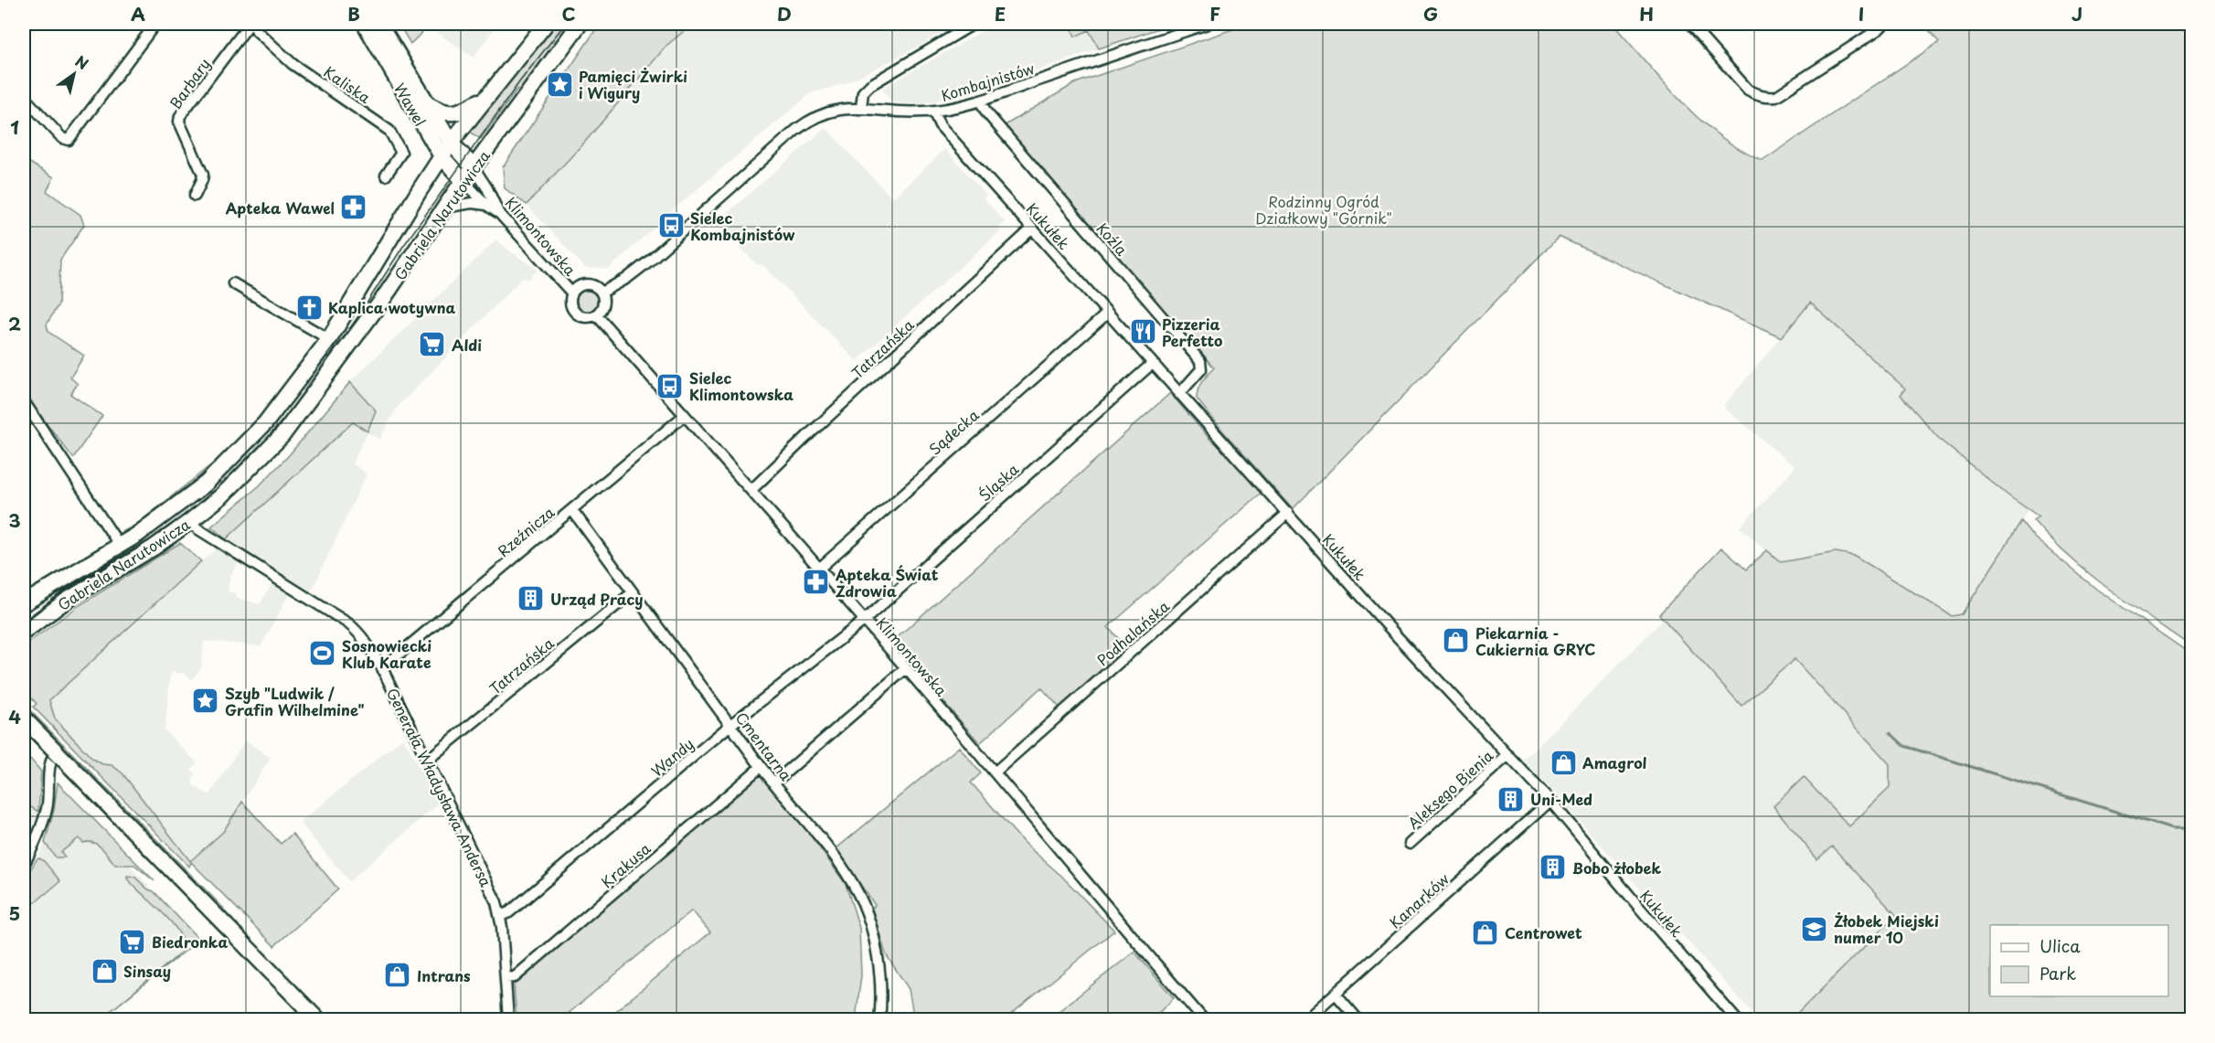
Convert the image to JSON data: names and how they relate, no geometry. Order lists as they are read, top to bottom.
{
  "streets": {
    "street": [
      "Kombajnistów",
      "Barbary",
      "Kaliska",
      "Wawel",
      "Gabriela Narutowicza",
      "Kukułek",
      "Klimontowska",
      "Koźla",
      "Tatrzańska",
      "Sądecka",
      "Śląska",
      "Rzeźnicza",
      "Podhalańska",
      "Cmentarna",
      "Wandy",
      "Generała Władysława Andersa",
      "Aleksego Bienia",
      "Krakusa",
      "Kanarków"
    ]
  },
  "crossings": [
    ["Kombajnistów", "Kukułek"],
    ["Kombajnistów", "Klimontowska"],
    ["Kombajnistów", "Koźla"],
    ["Barbary", "Kaliska"],
    ["Wawel", "Gabriela Narutowicza"],
    ["Wawel", "Klimontowska"],
    ["Gabriela Narutowicza", "Klimontowska"],
    ["Gabriela Narutowicza", "Generała Władysława Andersa"],
    ["Kukułek", "Koźla"],
    ["Kukułek", "Tatrzańska"],
    ["Kukułek", "Sądecka"],
    ["Kukułek", "Śląska"],
    ["Kukułek", "Podhalańska"],
    ["Kukułek", "Aleksego Bienia"],
    ["Kukułek", "Kanarków"],
    ["Klimontowska", "Tatrzańska"],
    ["Klimontowska", "Sądecka"],
    ["Klimontowska", "Śląska"],
    ["Klimontowska", "Rzeźnicza"],
    ["Klimontowska", "Podhalańska"],
    ["Klimontowska", "Wandy"],
    ["Tatrzańska", "Cmentarna"],
    ["Tatrzańska", "Generała Władysława Andersa"],
    ["Śląska", "Wandy"],
    ["Rzeźnicza", "Cmentarna"],
    ["Rzeźnicza", "Generała Władysława Andersa"],
    ["Cmentarna", "Wandy"],
    ["Cmentarna", "Krakusa"],
    ["Wandy", "Generała Władysława Andersa"],
    ["Generała Władysława Andersa", "Krakusa"]
  ],
  "parks": ["Rodzinny Ogród Działkowy \"Górnik\""],
  "places": {
    "place": ["Pamięci Żwirki i Wigury", "Szyb \"Ludwik / Grafin Wilhelmine\""],
    "pharmacy": ["Apteka Wawel", "Apteka Świat Zdrowia"],
    "bus stop": ["Sielec Kombajnistów", "Sielec Klimontowska"],
    "church": ["Kaplica wotywna"],
    "restaurant": ["Pizzeria Perfetto"],
    "supermarket": ["Aldi", "Biedronka"],
    "building": ["Urząd Pracy", "Uni-Med", "Bobo żłobek"],
    "shop": [
      "Piekarnia - Cukiernia GRYC",
      "Amagrol",
      "Centrowet",
      "Sinsay",
      "Intrans"
    ],
    "sports": ["Sosnowiecki Klub Karate"],
    "school or university": ["Żłobek Miejski numer 10"]
  },
  "legend": ["Ulica", "Park"],
  "north": "top right",
  "grid": {
    "columns": [
      "A",
      "B",
      "C",
      "D",
      "E",
      "F",
      "G",
      "H",
      "I",
      "J"
    ],
    "rows": [
      "1",
      "2",
      "3",
      "4",
      "5"
    ]
  }
}
